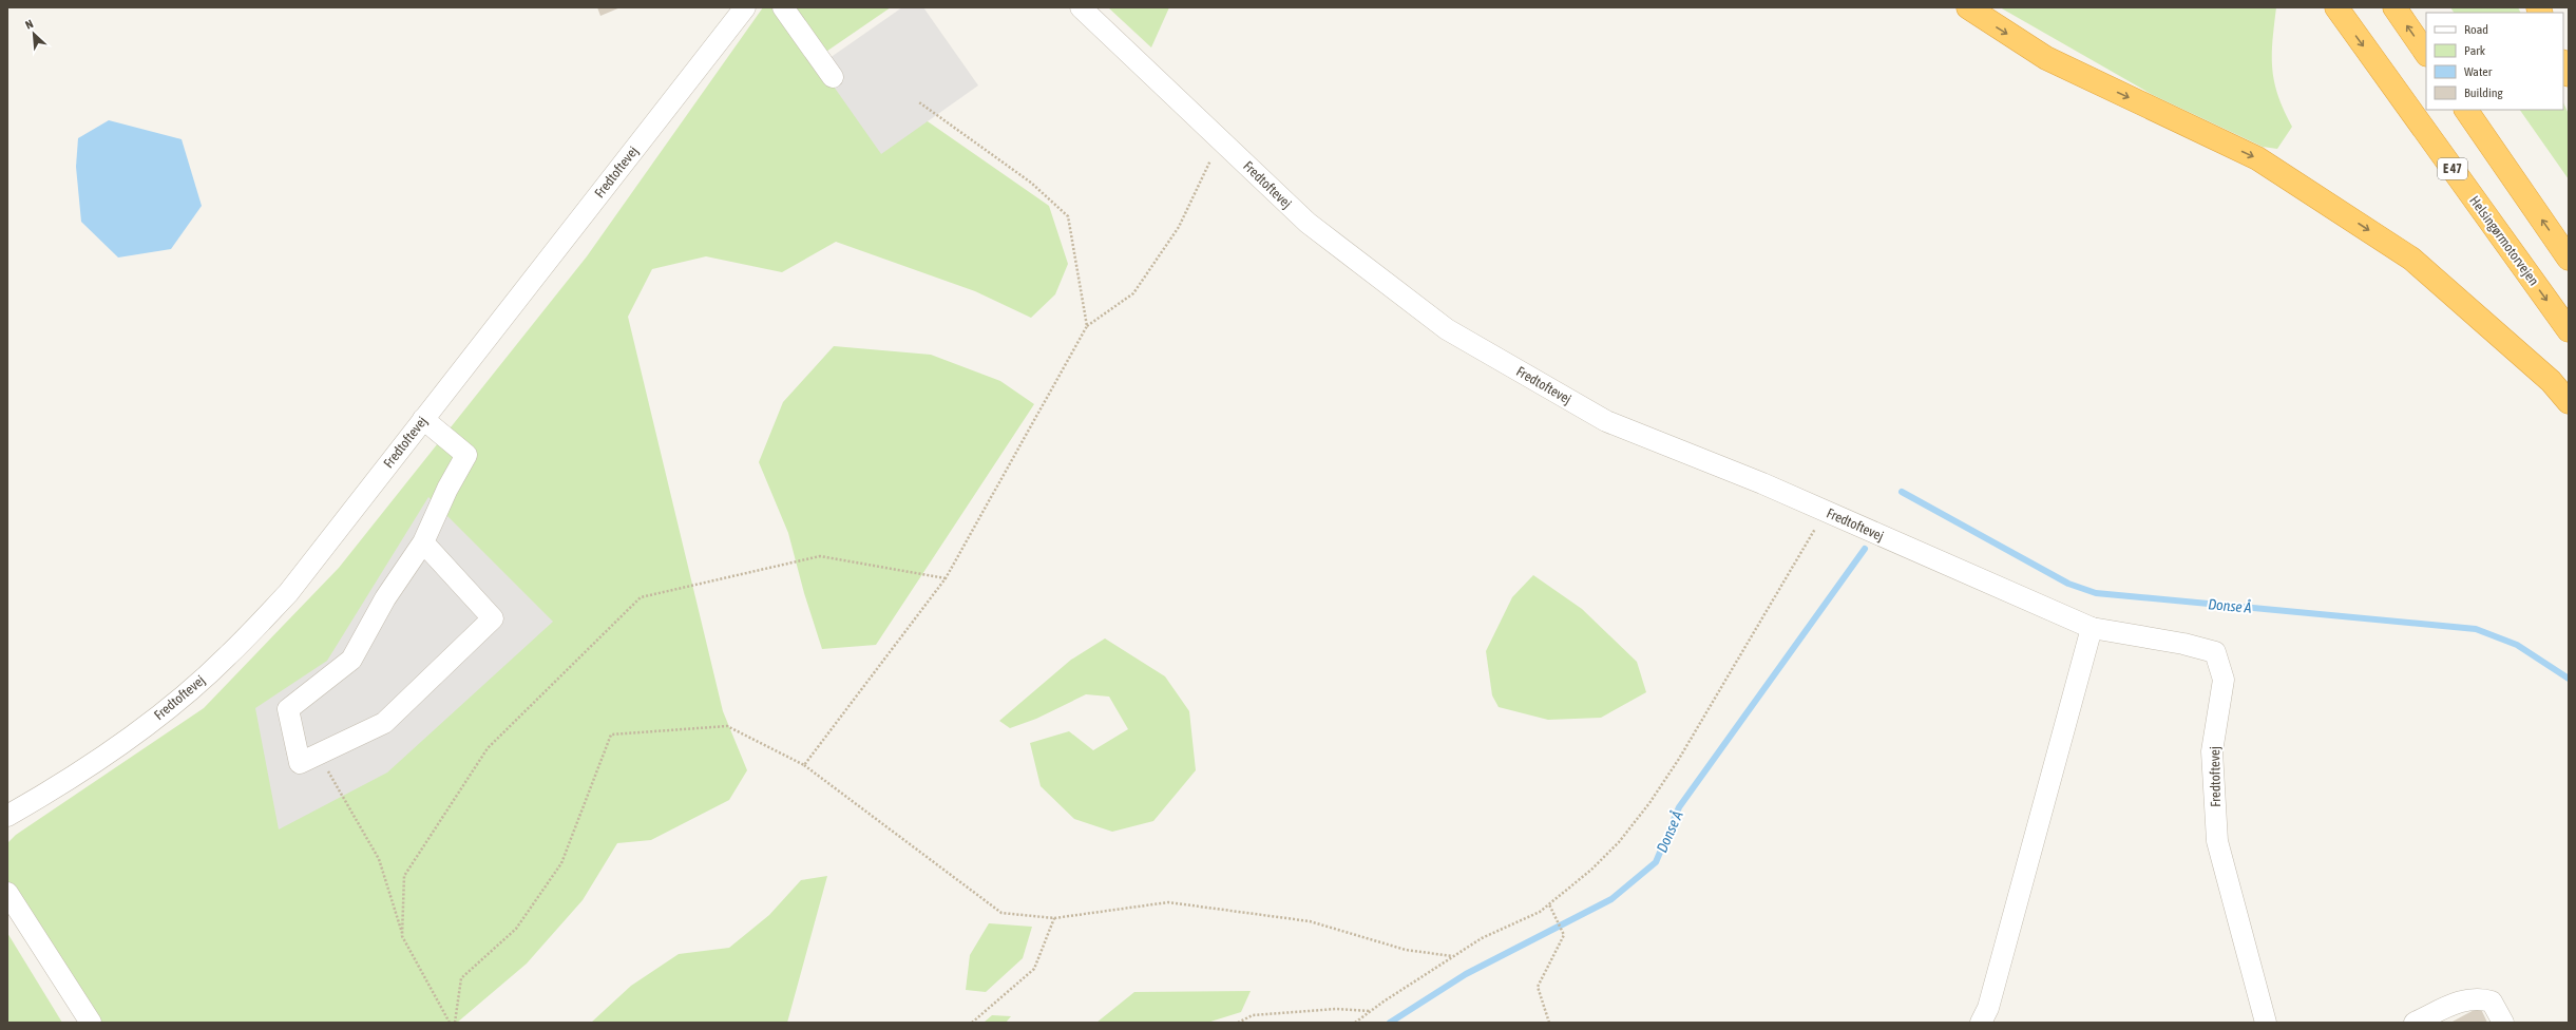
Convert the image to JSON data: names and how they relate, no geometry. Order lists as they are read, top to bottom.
{
  "streets": {
    "highway": ["E 47", "Helsingørmotorvejen"],
    "street": ["Fredtoftevej"]
  },
  "water": ["Donse Å"],
  "legend": [
    "Road",
    "Park",
    "Water",
    "Building"
  ],
  "north": "top left"
}
